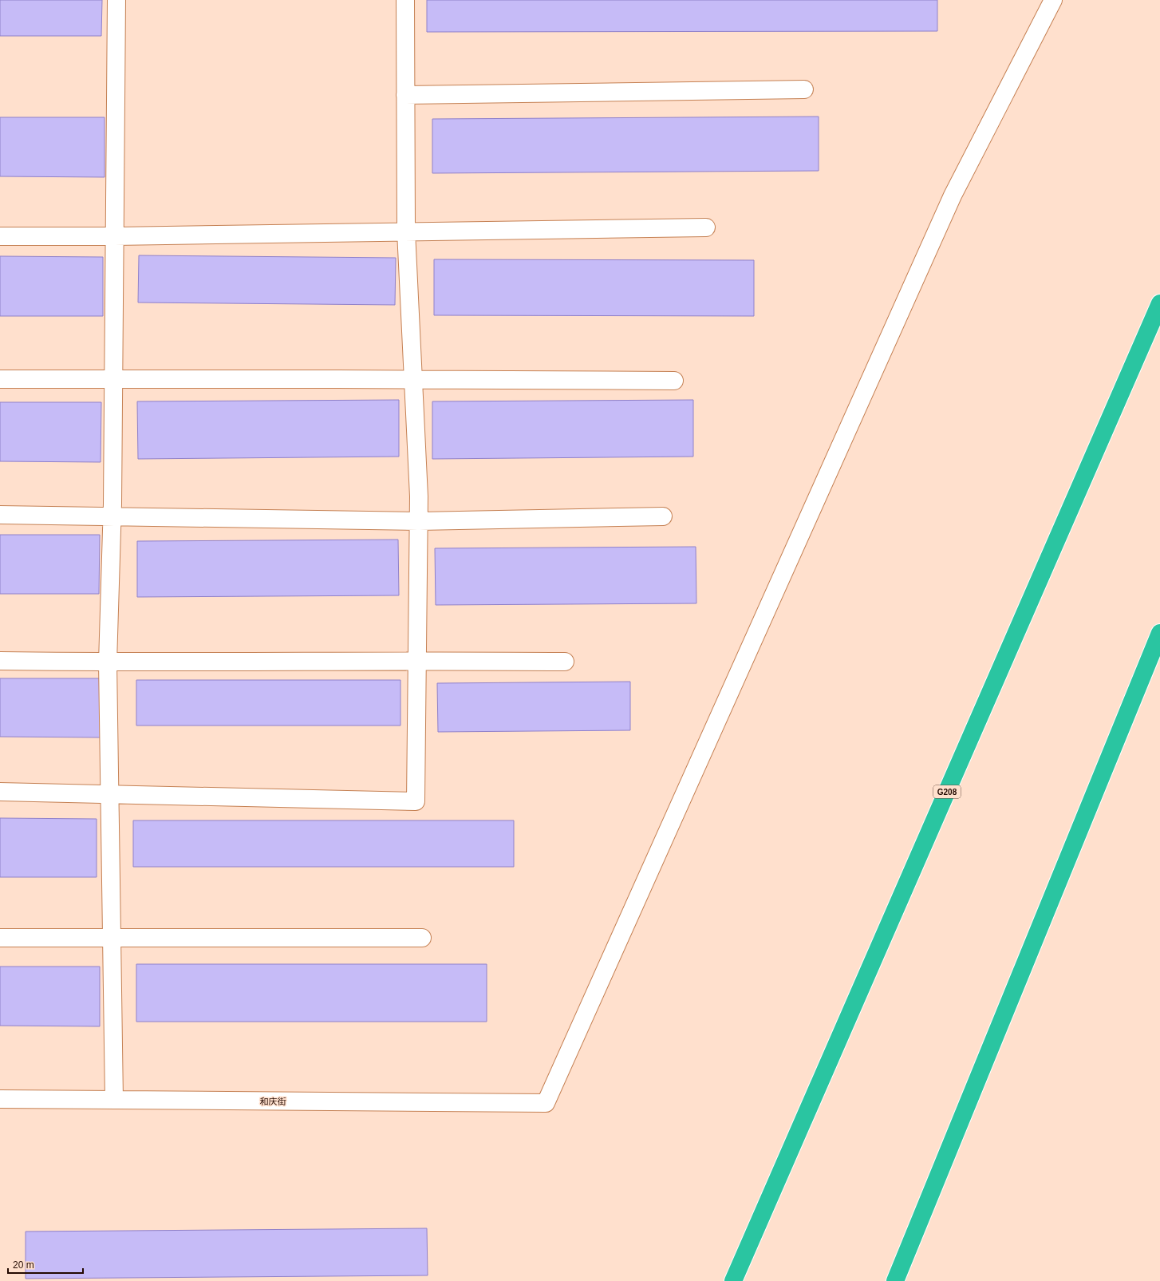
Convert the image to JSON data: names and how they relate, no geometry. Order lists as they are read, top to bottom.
{
  "streets": {
    "highway": ["G208"],
    "street": ["和庆街"]
  },
  "scale_bar": "20 m"
}
